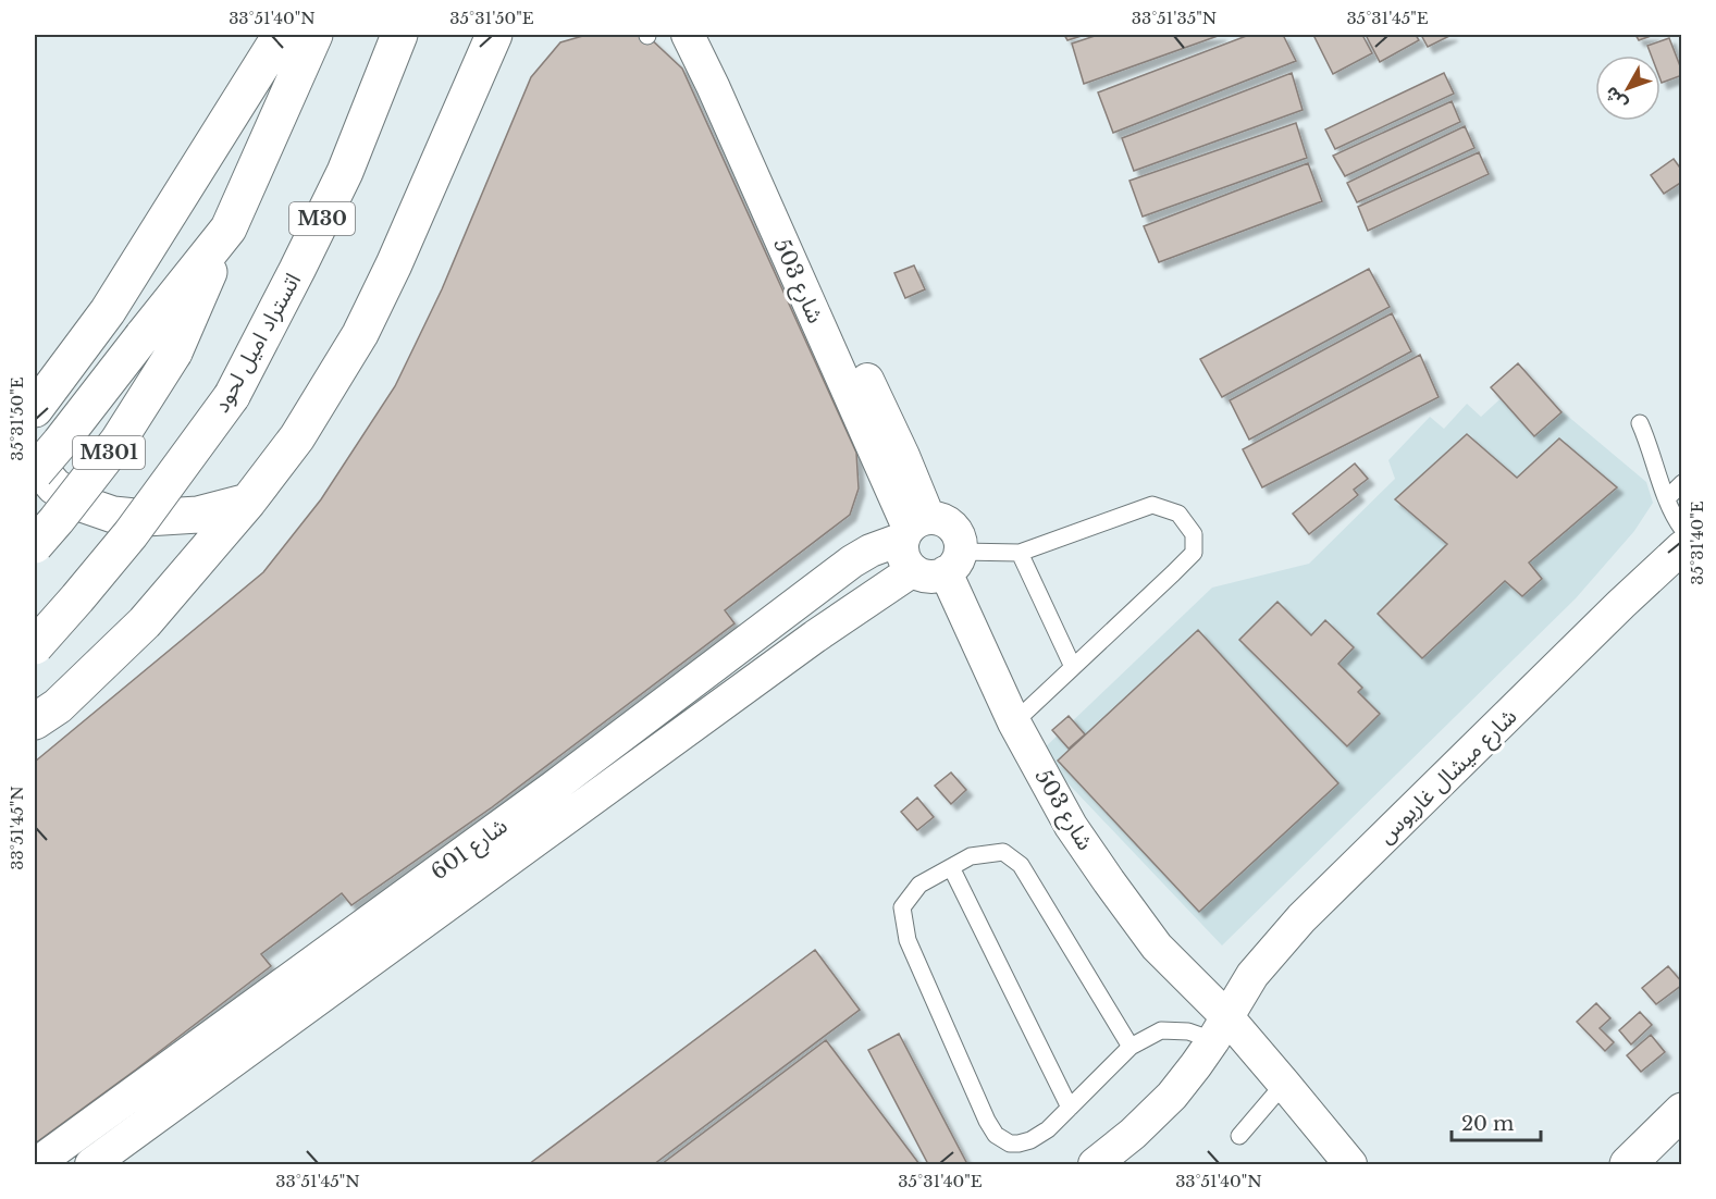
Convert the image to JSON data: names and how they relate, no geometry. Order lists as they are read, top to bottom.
{
  "streets": {
    "highway": ["M30", "اتستراد اميل لحود", "M301"],
    "street": ["شارع 503", "شارع ميشال غاريوس", "شارع 601"]
  },
  "crossings": [
    ["شارع 503", "شارع ميشال غاريوس"],
    ["شارع 503", "شارع 601"]
  ],
  "scale_bar": "20 m",
  "north": "bottom left",
  "coordinates": [
    "33°51'40\"N",
    "35°31'50\"E",
    "33°51'35\"N",
    "35°31'45\"E",
    "35°31'40\"E",
    "33°51'45\"N"
  ]
}
